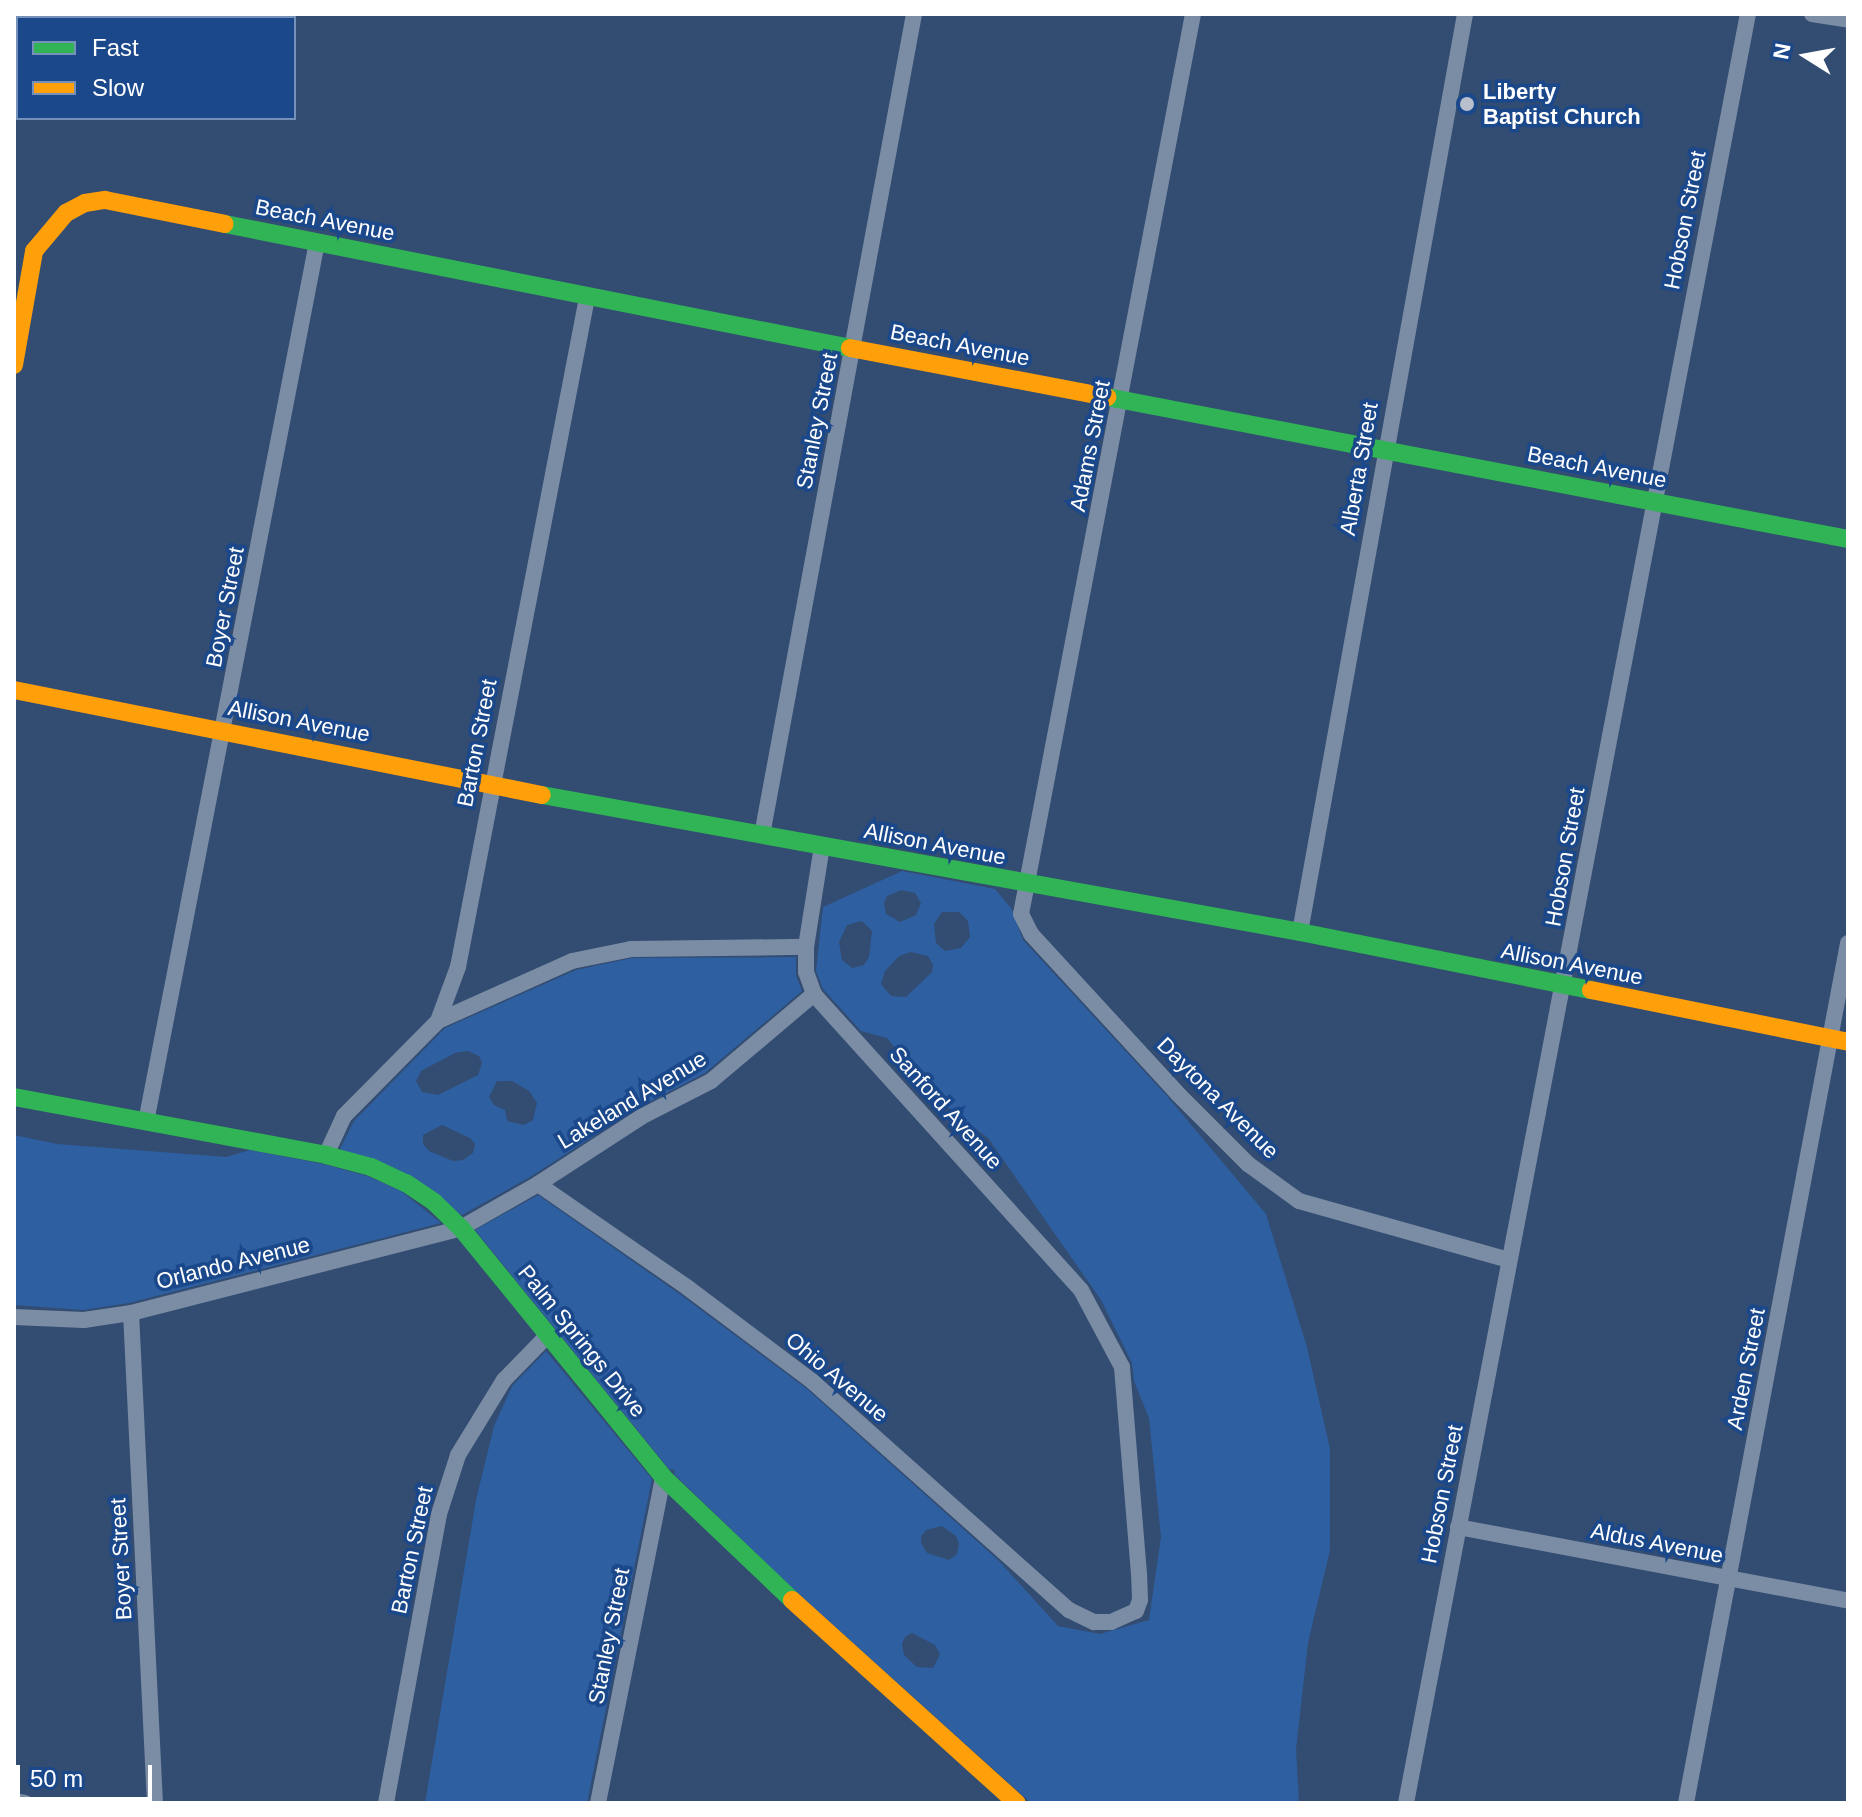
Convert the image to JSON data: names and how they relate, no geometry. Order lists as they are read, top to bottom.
{
  "streets": {
    "street": [
      "Beach Avenue",
      "Hobson Street",
      "Stanley Street",
      "Adams Street",
      "Alberta Street",
      "Boyer Street",
      "Allison Avenue",
      "Barton Street",
      "Daytona Avenue",
      "Lakeland Avenue",
      "Sanford Avenue",
      "Orlando Avenue",
      "Palm Springs Drive",
      "Arden Street",
      "Ohio Avenue",
      "Aldus Avenue"
    ]
  },
  "crossings": [
    ["Beach Avenue", "Hobson Street"],
    ["Beach Avenue", "Stanley Street"],
    ["Beach Avenue", "Adams Street"],
    ["Beach Avenue", "Alberta Street"],
    ["Beach Avenue", "Boyer Street"],
    ["Beach Avenue", "Barton Street"],
    ["Hobson Street", "Allison Avenue"],
    ["Hobson Street", "Daytona Avenue"],
    ["Hobson Street", "Aldus Avenue"],
    ["Stanley Street", "Allison Avenue"],
    ["Stanley Street", "Palm Springs Drive"],
    ["Adams Street", "Allison Avenue"],
    ["Adams Street", "Daytona Avenue"],
    ["Alberta Street", "Allison Avenue"],
    ["Boyer Street", "Allison Avenue"],
    ["Boyer Street", "Orlando Avenue"],
    ["Boyer Street", "Palm Springs Drive"],
    ["Allison Avenue", "Barton Street"],
    ["Allison Avenue", "Daytona Avenue"],
    ["Allison Avenue", "Arden Street"],
    ["Barton Street", "Palm Springs Drive"],
    ["Lakeland Avenue", "Sanford Avenue"],
    ["Lakeland Avenue", "Orlando Avenue"],
    ["Lakeland Avenue", "Palm Springs Drive"],
    ["Lakeland Avenue", "Ohio Avenue"],
    ["Sanford Avenue", "Ohio Avenue"],
    ["Orlando Avenue", "Palm Springs Drive"],
    ["Arden Street", "Aldus Avenue"]
  ],
  "places": ["Liberty Baptist Church"],
  "legend": ["Fast", "Slow"],
  "scale_bar": "50 m",
  "north": "left"
}
